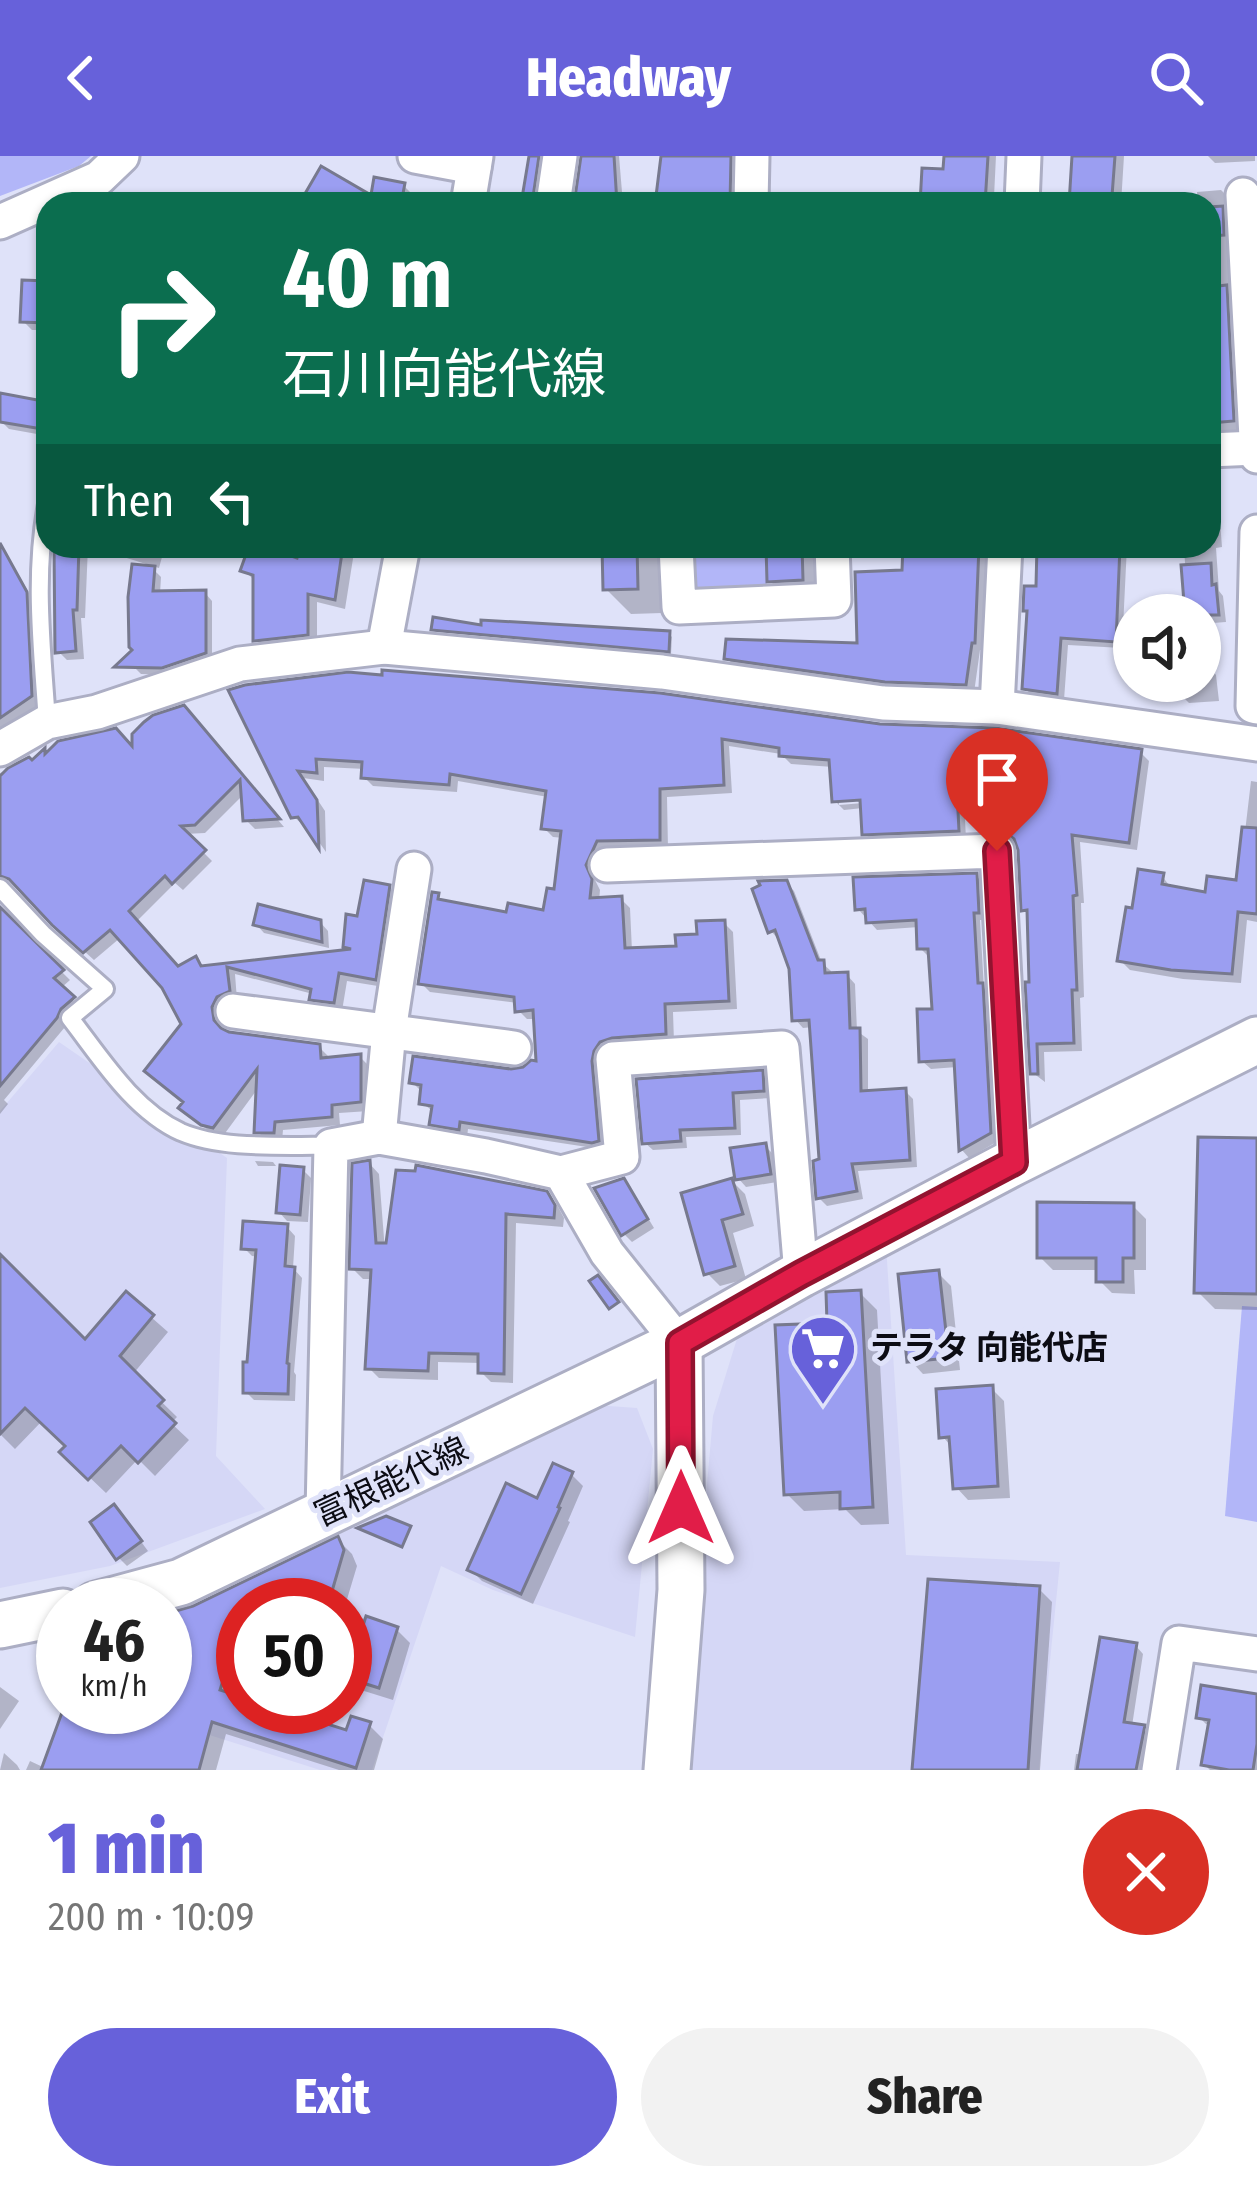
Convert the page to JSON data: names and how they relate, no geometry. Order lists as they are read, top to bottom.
{
  "streets": {
    "main road": ["富根能代線"]
  },
  "places": {
    "supermarket": ["テラタ 向能代店"]
  },
  "page": {
    "header": "Headway",
    "turn": ["40 m", "石川向能代線"],
    "then": "Then",
    "speed": "46 km/h",
    "limit": "50",
    "heading": ["1 min", "200 m · 10:09"],
    "buttons": ["Exit", "Share"]
  }
}
